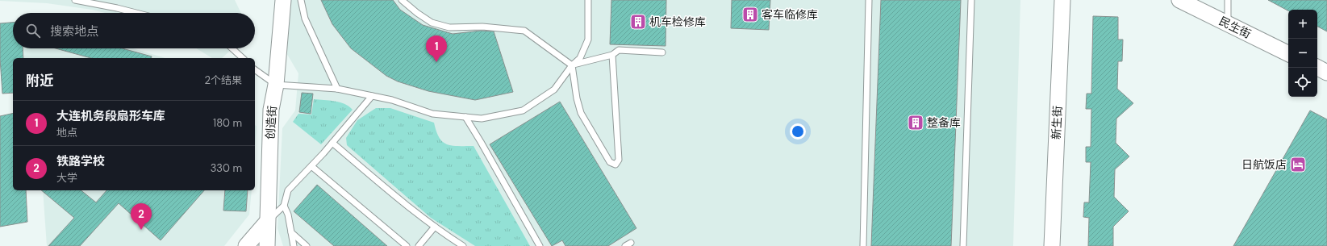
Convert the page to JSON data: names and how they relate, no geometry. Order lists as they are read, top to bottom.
{
  "streets": {
    "street": ["民生街", "创造街", "新生街"]
  },
  "places": {
    "building": ["客车临修库", "机车检修库", "整备库"],
    "hotel": ["日航饭店"]
  },
  "page": {
    "map_buttons": ["+", "−"],
    "search": "搜索地点",
    "pins": ["1", "2"],
    "heading": ["附近", "2个结果"],
    "list": [
      {
        "mark": "1",
        "name": "大连机务段扇形车库",
        "note": "地点",
        "value": "180 m"
      },
      {
        "mark": "2",
        "name": "铁路学校",
        "note": "大学",
        "value": "330 m"
      }
    ]
  }
}
